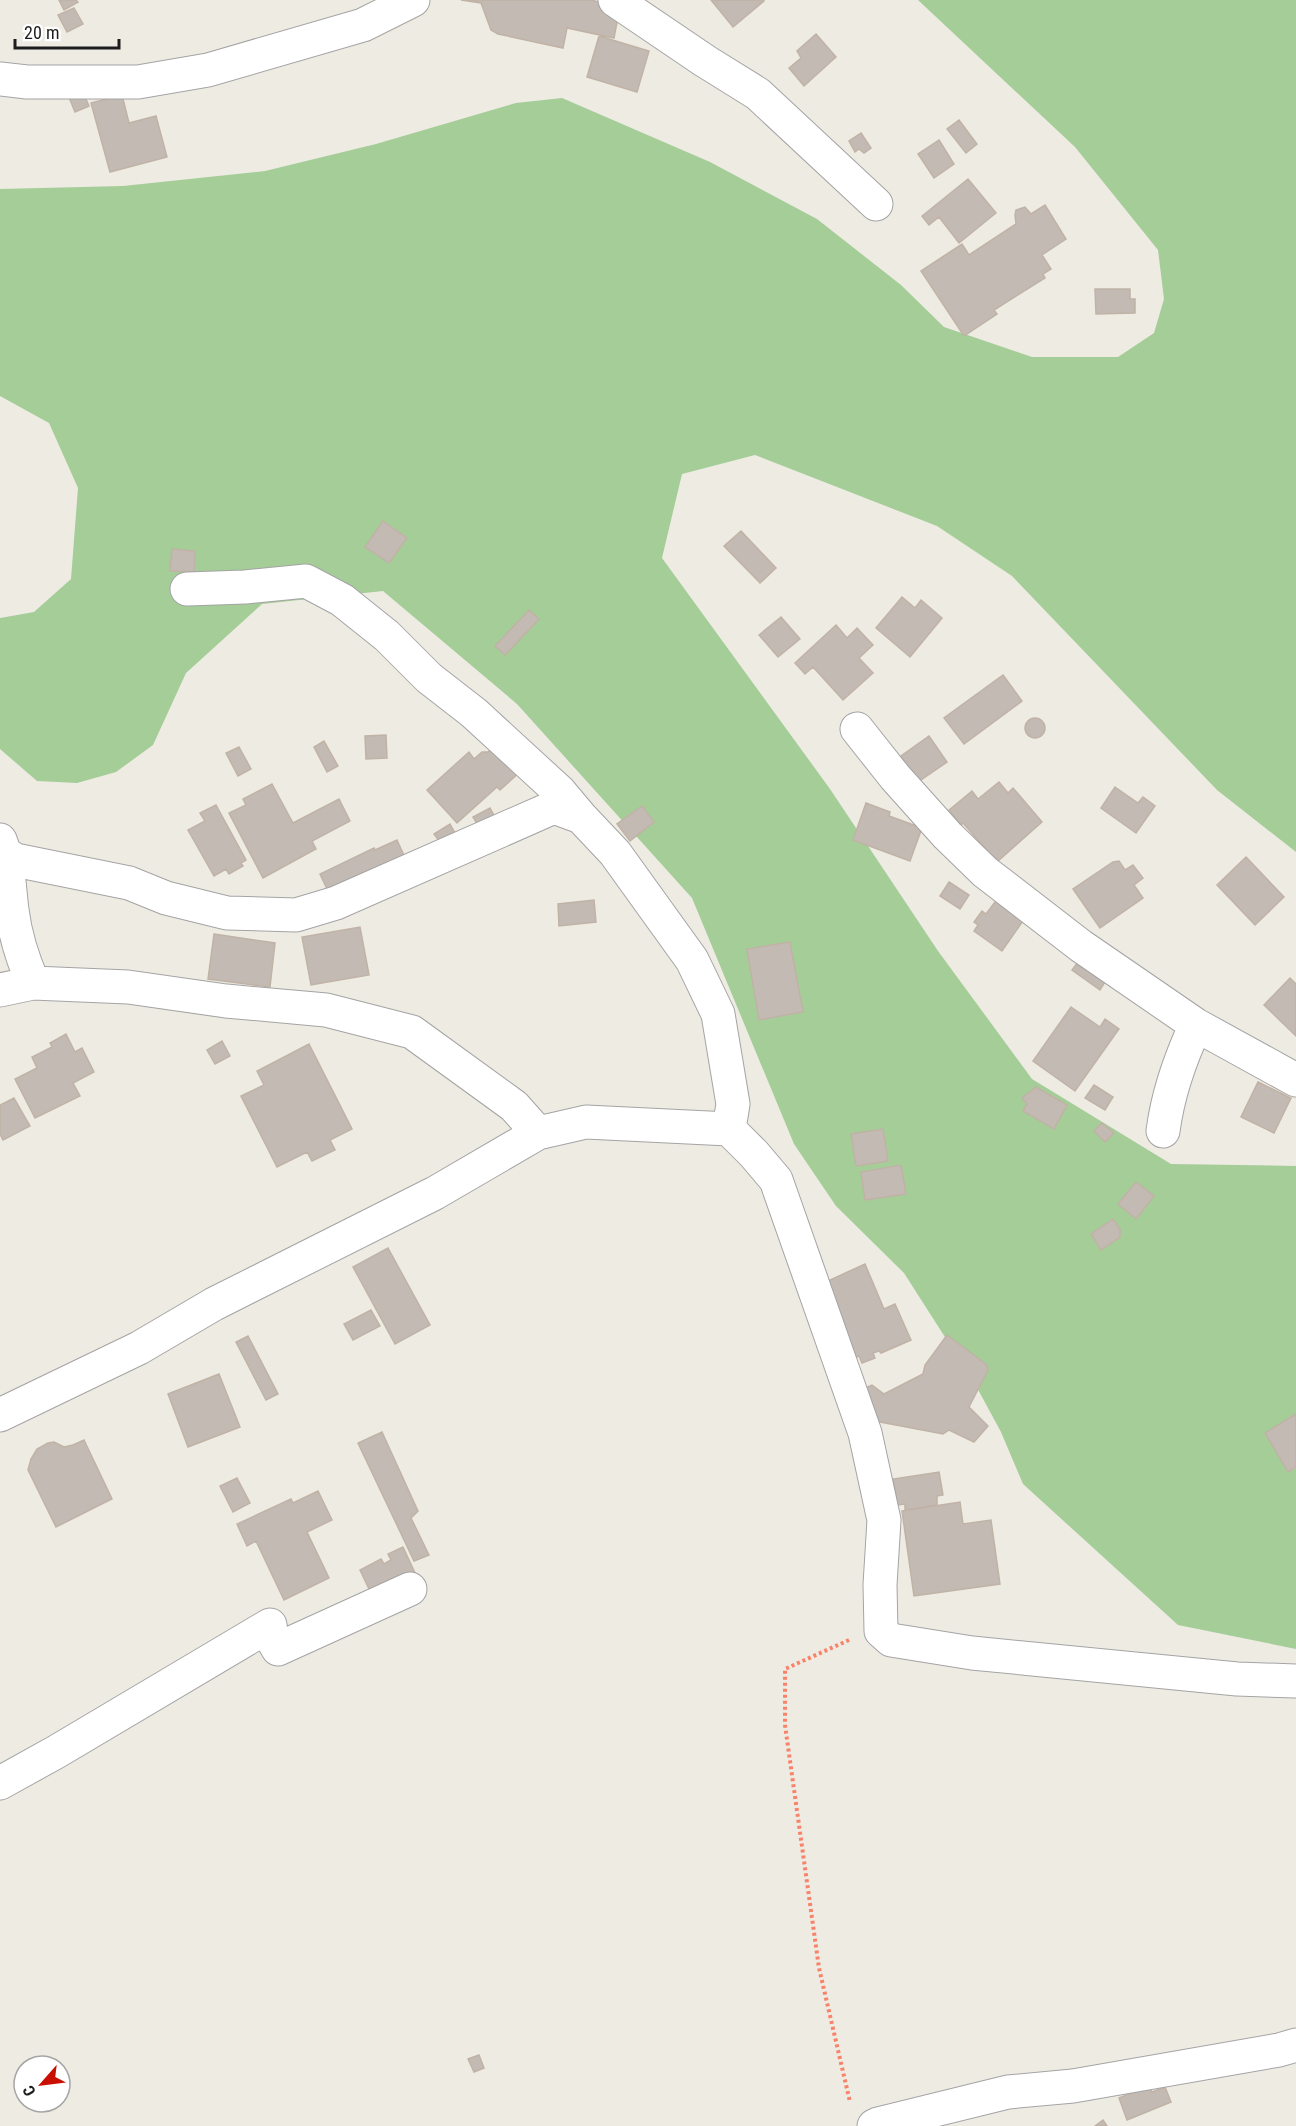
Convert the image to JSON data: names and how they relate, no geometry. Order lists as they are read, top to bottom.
{
  "scale_bar": "20 m",
  "north": "bottom left"
}
